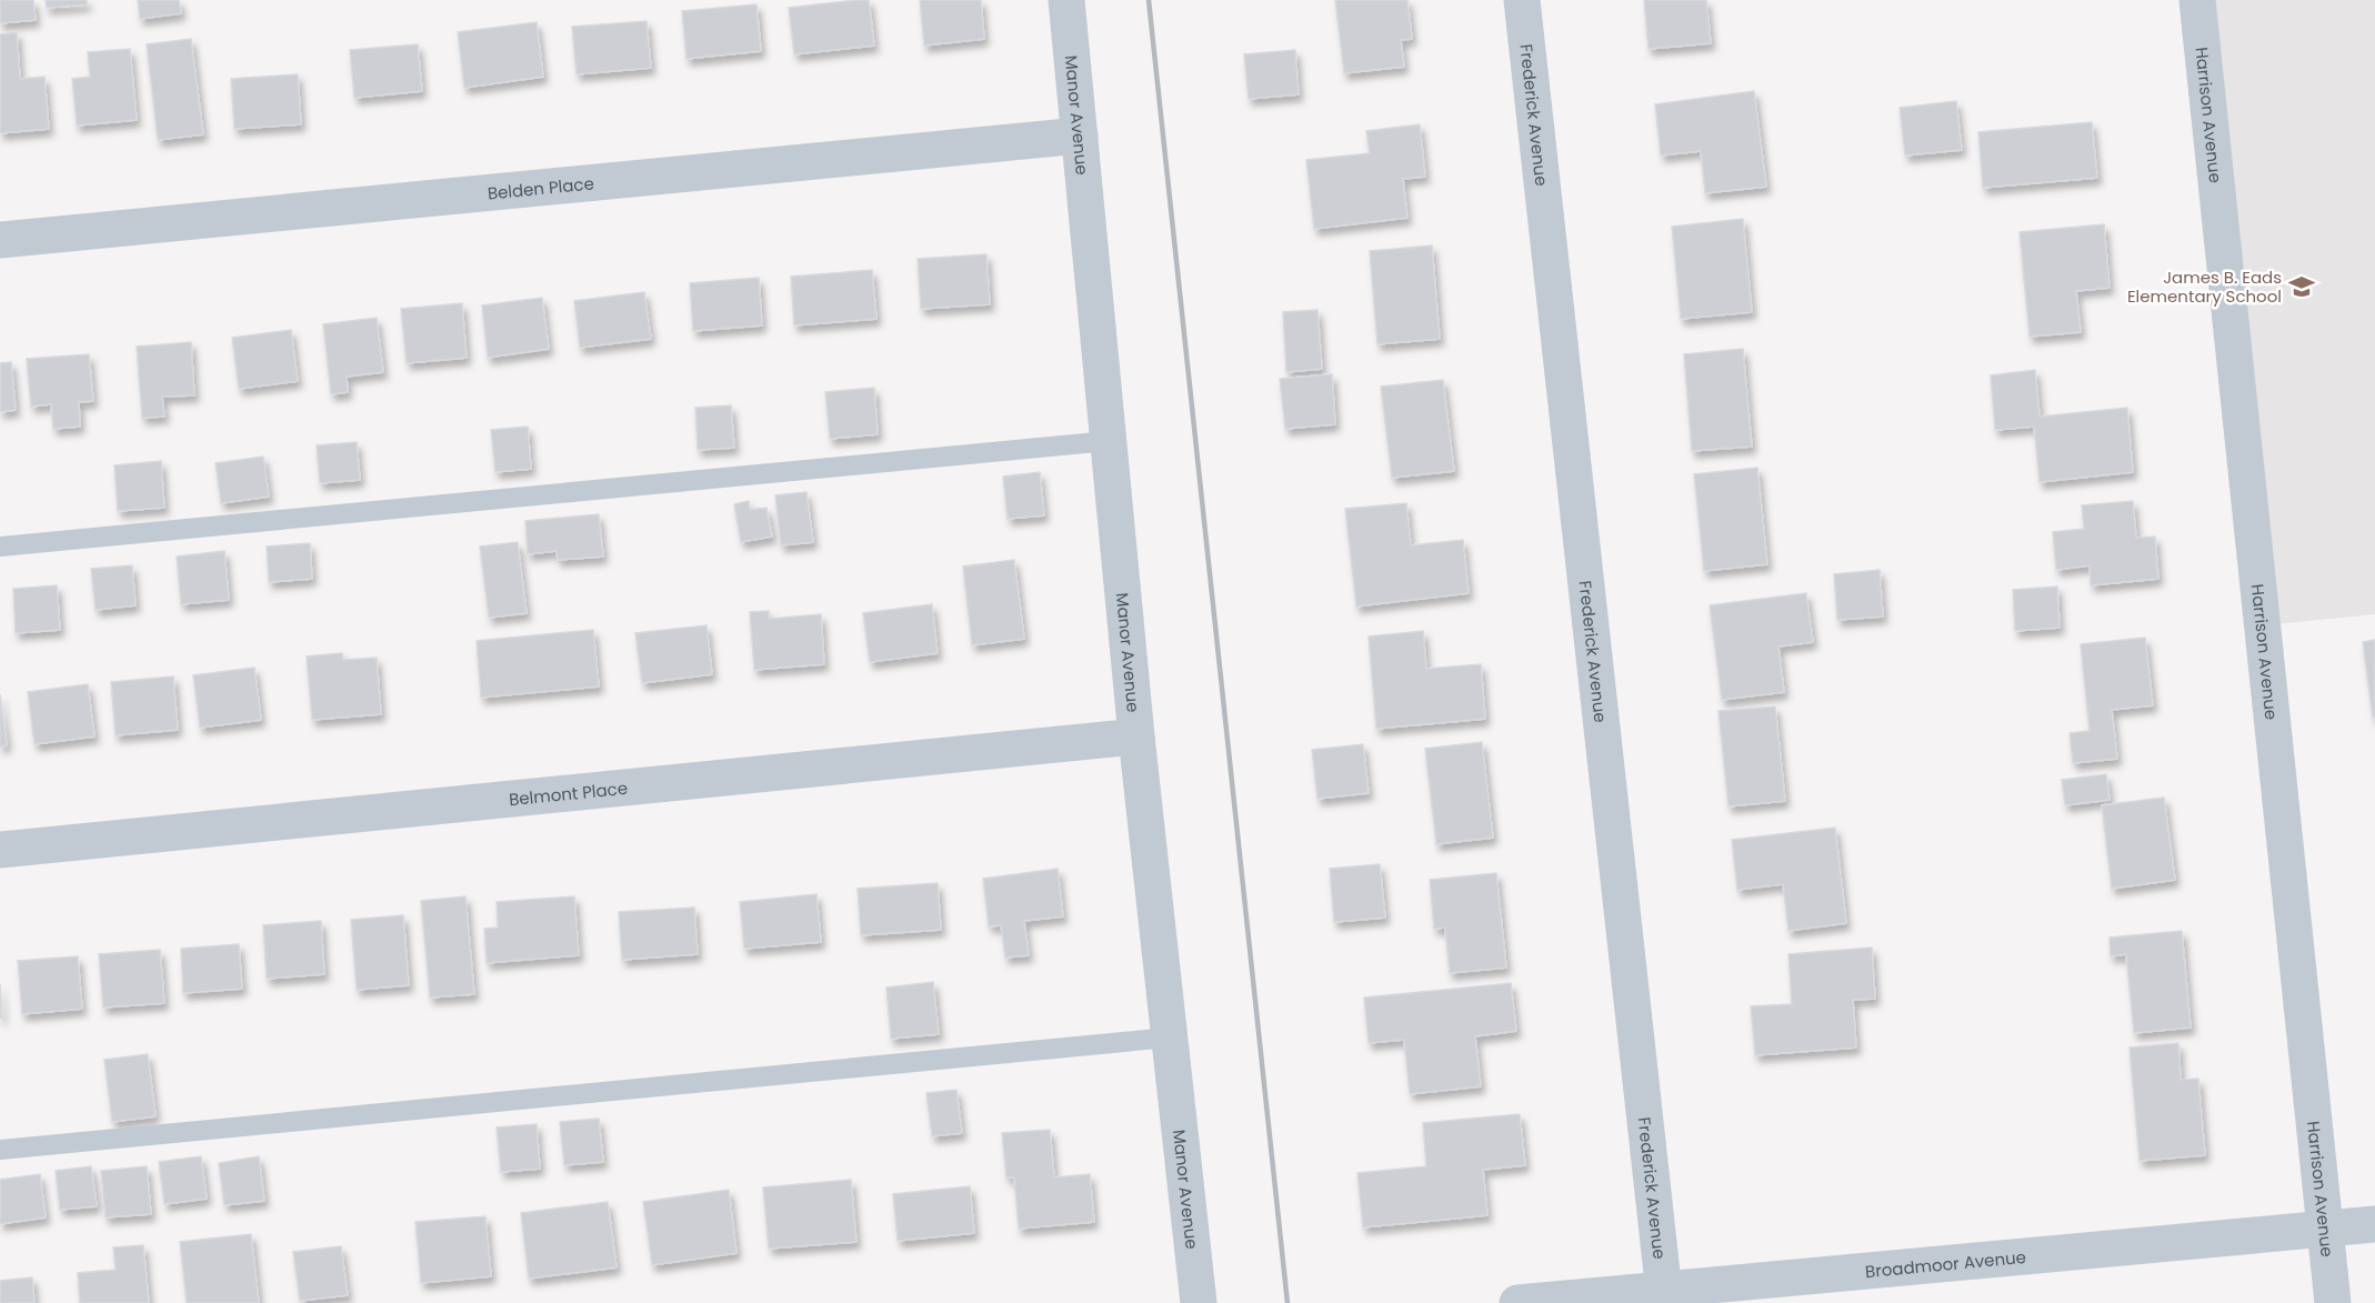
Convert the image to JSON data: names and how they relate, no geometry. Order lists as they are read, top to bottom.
{
  "streets": {
    "street": [
      "Manor Avenue",
      "Frederick Avenue",
      "Harrison Avenue",
      "Belden Place",
      "Belmont Place",
      "Broadmoor Avenue"
    ]
  },
  "crossings": [
    ["Manor Avenue", "Belden Place"],
    ["Manor Avenue", "Belmont Place"],
    ["Frederick Avenue", "Broadmoor Avenue"],
    ["Harrison Avenue", "Broadmoor Avenue"]
  ],
  "places": {
    "school or university": ["James B. Eads Elementary School"]
  }
}
